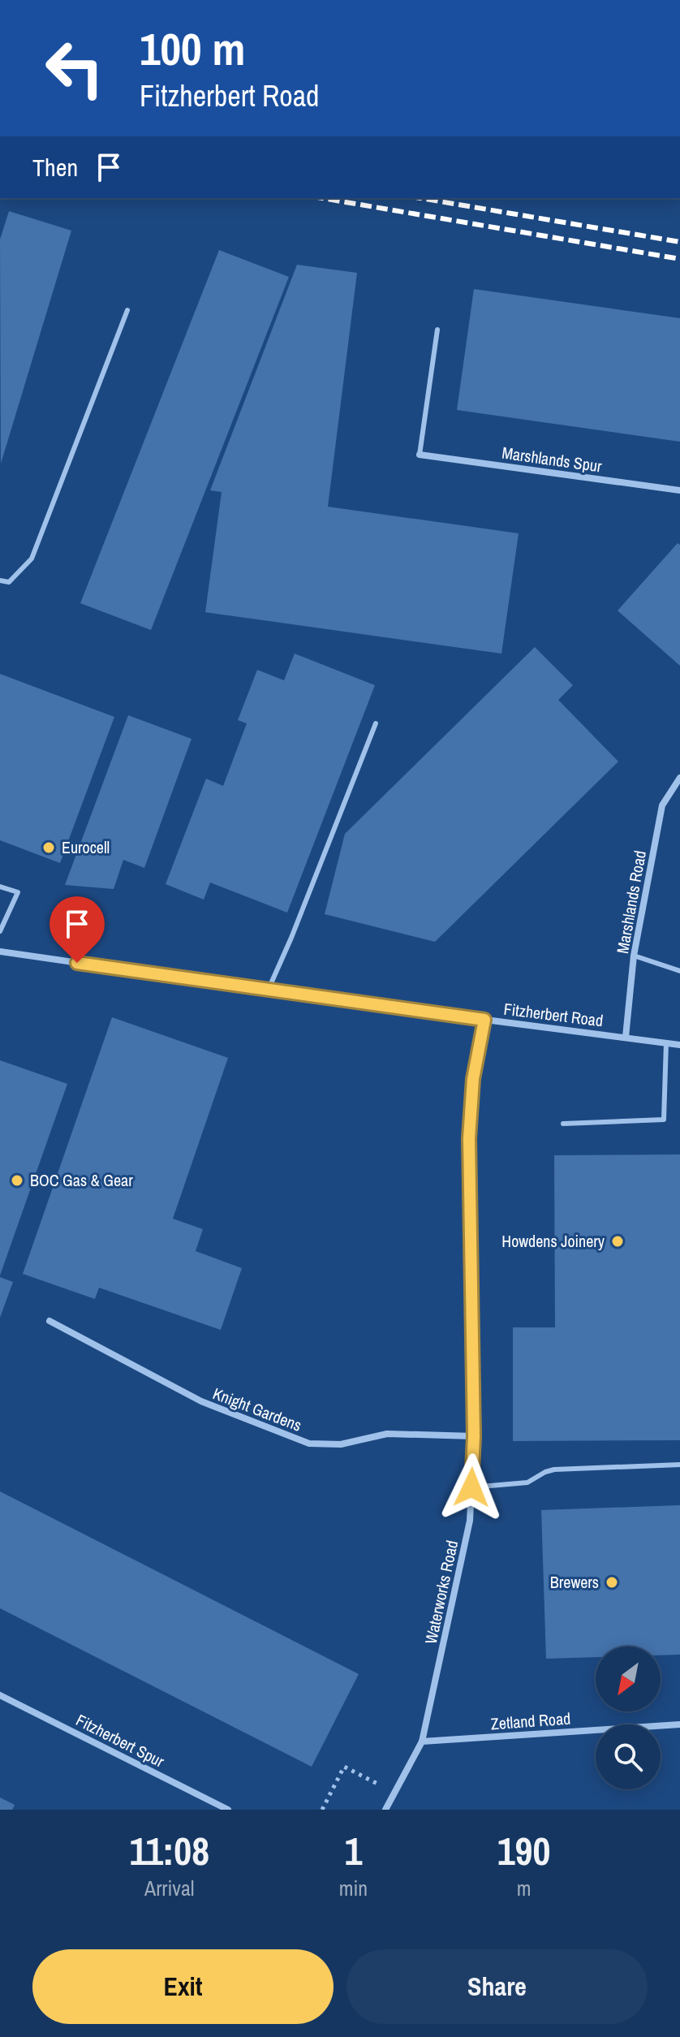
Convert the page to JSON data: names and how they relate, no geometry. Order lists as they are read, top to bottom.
{
  "streets": {
    "street": [
      "Marshlands Spur",
      "Marshlands Road",
      "Fitzherbert Road",
      "Knight Gardens",
      "Waterworks Road",
      "Zetland Road",
      "Fitzherbert Spur"
    ]
  },
  "crossings": [
    ["Marshlands Road", "Fitzherbert Road"],
    ["Fitzherbert Road", "Waterworks Road"],
    ["Knight Gardens", "Waterworks Road"],
    ["Waterworks Road", "Zetland Road"]
  ],
  "places": [
    "Eurocell",
    "BOC Gas & Gear",
    "Howdens Joinery",
    "Brewers"
  ],
  "north": "bottom left",
  "page": {
    "turn": ["100 m", "Fitzherbert Road"],
    "then": "Then",
    "eta": [
      "11:08",
      "Arrival",
      "1",
      "min",
      "190",
      "m"
    ],
    "buttons": ["Exit", "Share"]
  }
}
